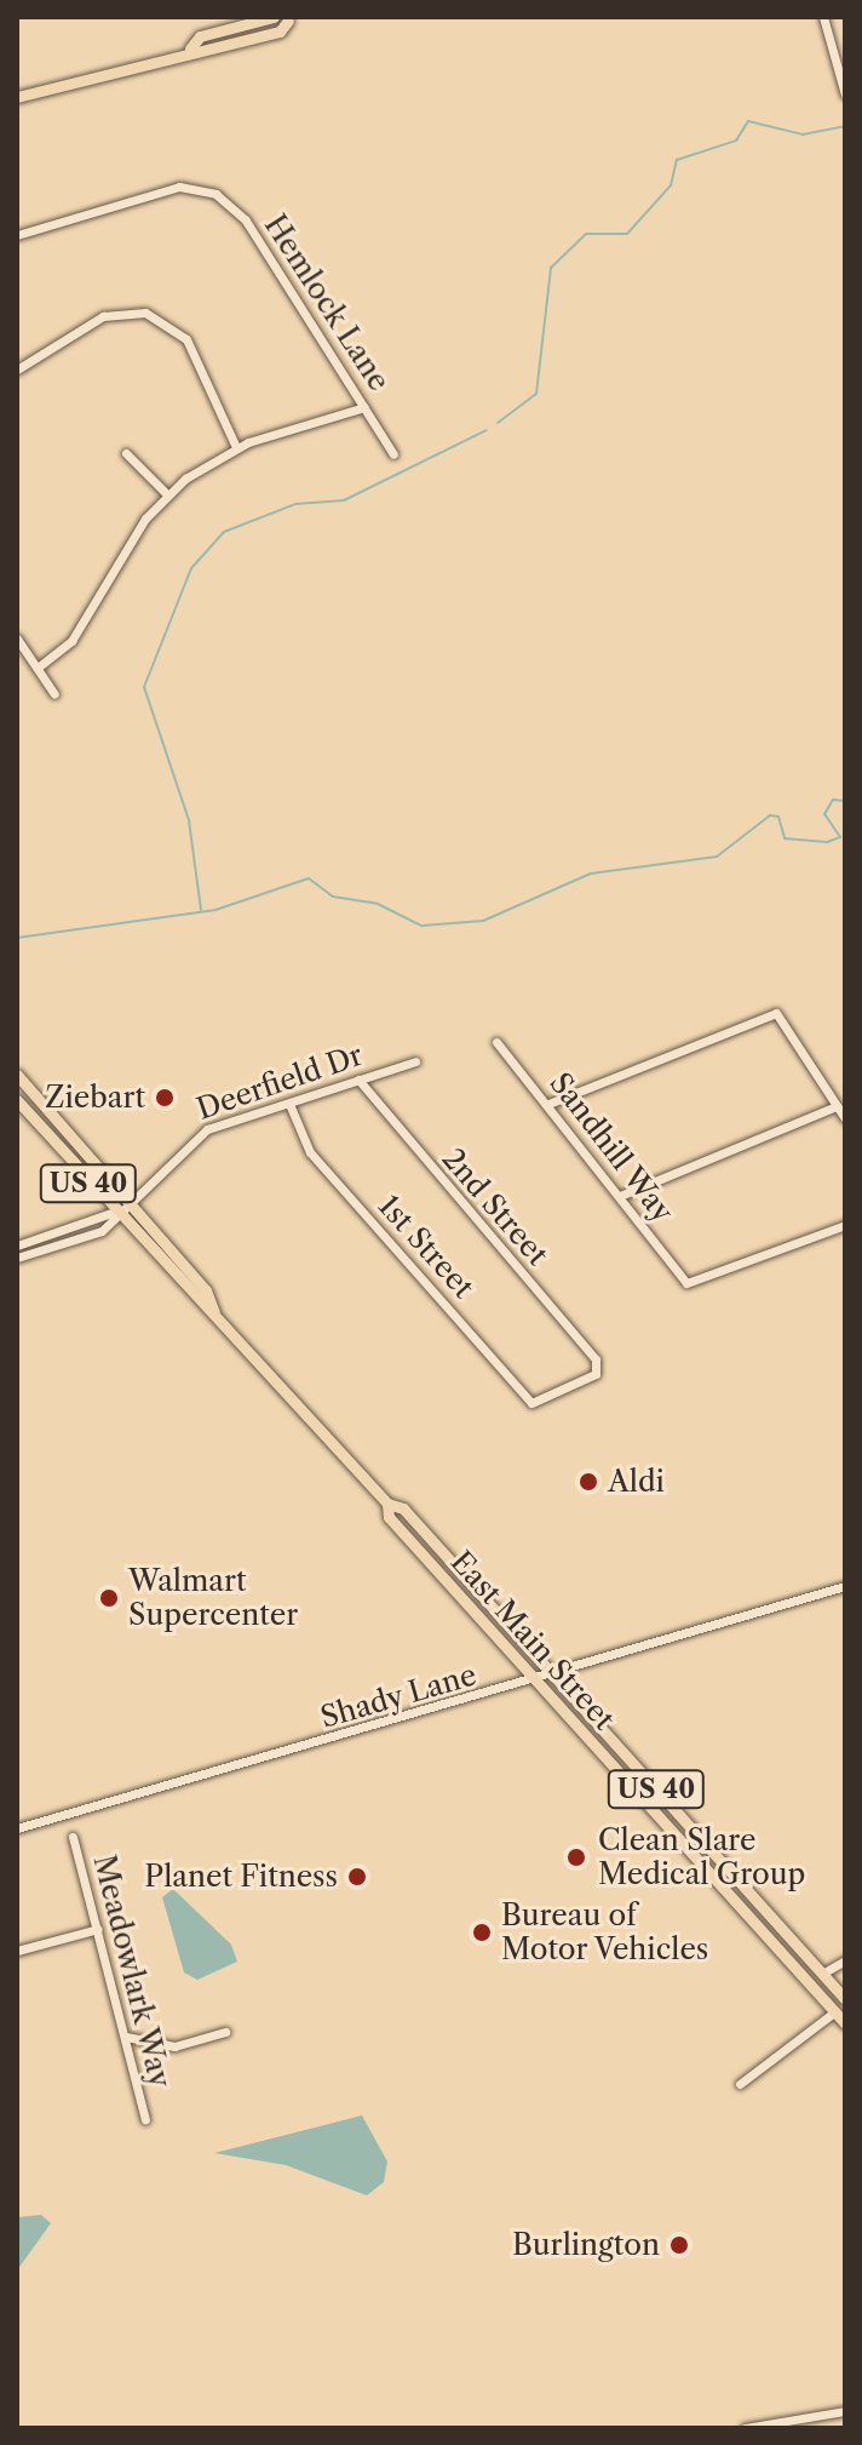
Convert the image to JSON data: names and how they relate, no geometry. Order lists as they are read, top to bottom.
{
  "streets": {
    "main road": ["US 40", "East Main Street"],
    "street": [
      "Hemlock Lane",
      "Deerfield Dr",
      "Sandhill Way",
      "2nd Street",
      "1st Street",
      "Shady Lane",
      "Meadowlark Way"
    ]
  },
  "crossings": [
    ["Deerfield Dr", "2nd Street"],
    ["Deerfield Dr", "1st Street"],
    ["Deerfield Dr", "East Main Street"],
    ["2nd Street", "1st Street"],
    ["East Main Street", "Shady Lane"]
  ],
  "places": [
    "Ziebart",
    "Aldi",
    "Walmart Supercenter",
    "Clean Slare Medical Group",
    "Planet Fitness",
    "Bureau of Motor Vehicles",
    "Burlington"
  ]
}
